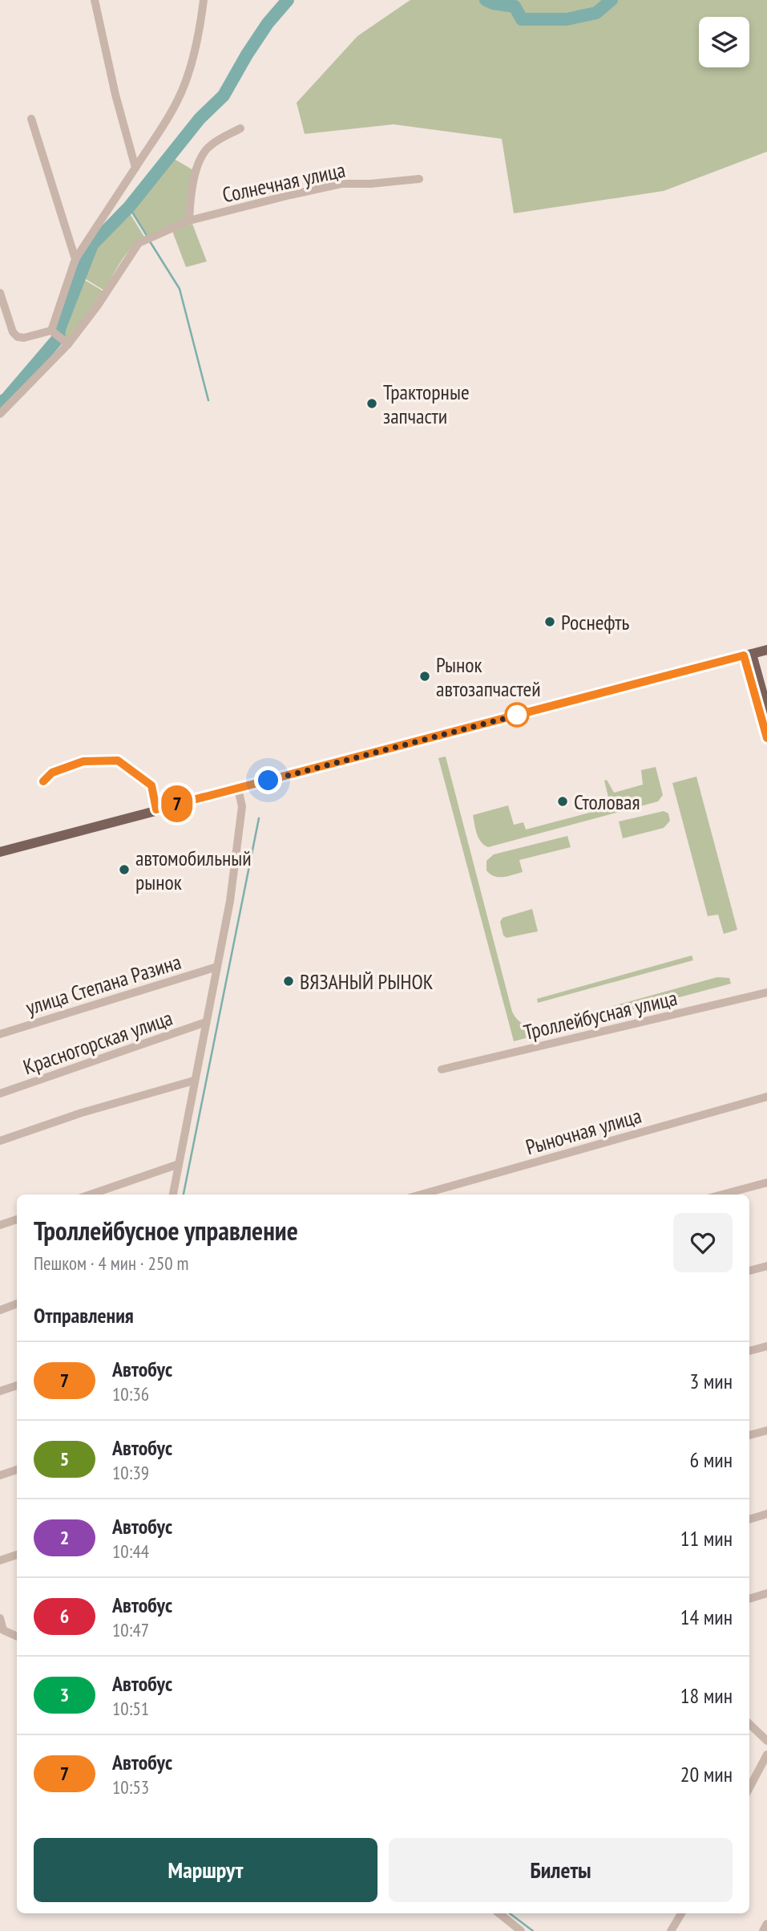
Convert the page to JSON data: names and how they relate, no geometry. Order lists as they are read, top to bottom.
{
  "streets": {
    "street": [
      "Солнечная улица",
      "улица Степана Разина",
      "Троллейбусная улица",
      "Красногорская улица",
      "Рыночная улица"
    ]
  },
  "places": [
    "Тракторные запчасти",
    "Роснефть",
    "Рынок автозапчастей",
    "Столовая",
    "автомобильный рынок",
    "ВЯЗАНЫЙ РЫНОК"
  ],
  "lines": ["bus line 7"],
  "page": {
    "on_map": "7",
    "heading": [
      ["Троллейбусное управление", "Пешком · 4 мин · 250 m"],
      "Отправления"
    ],
    "list": [
      {
        "mark": "7",
        "name": "Автобус",
        "note": "10:36",
        "value": "3 мин"
      },
      {
        "mark": "5",
        "name": "Автобус",
        "note": "10:39",
        "value": "6 мин"
      },
      {
        "mark": "2",
        "name": "Автобус",
        "note": "10:44",
        "value": "11 мин"
      },
      {
        "mark": "6",
        "name": "Автобус",
        "note": "10:47",
        "value": "14 мин"
      },
      {
        "mark": "3",
        "name": "Автобус",
        "note": "10:51",
        "value": "18 мин"
      },
      {
        "mark": "7",
        "name": "Автобус",
        "note": "10:53",
        "value": "20 мин"
      }
    ],
    "buttons": ["Маршрут", "Билеты"]
  }
}
